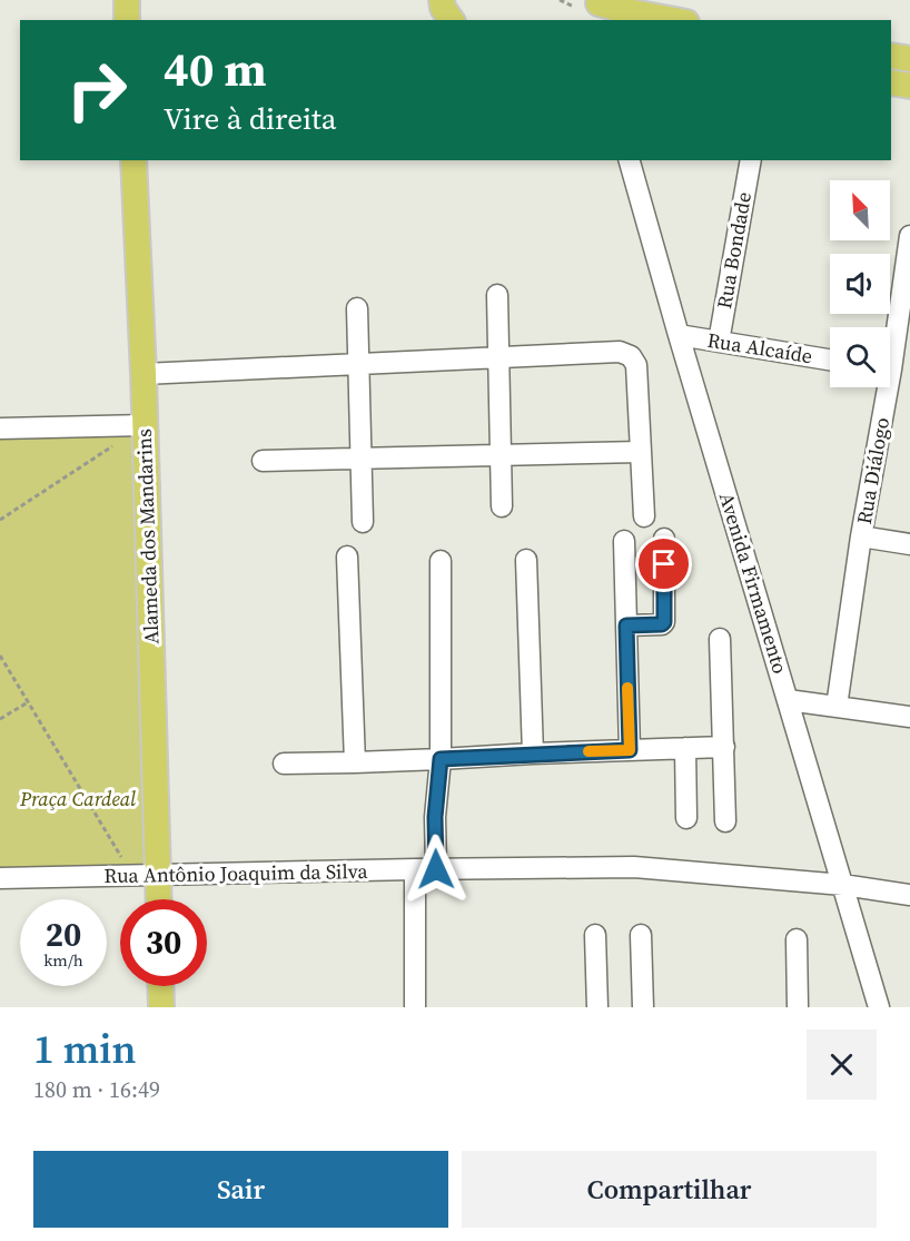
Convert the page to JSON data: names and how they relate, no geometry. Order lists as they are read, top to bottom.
{
  "streets": {
    "main road": ["Alameda dos Mandarins"],
    "street": [
      "Rua Bondade",
      "Rua Alcaíde",
      "Rua Diálogo",
      "Avenida Firmamento",
      "Rua Antônio Joaquim da Silva"
    ]
  },
  "crossings": [
    ["Rua Bondade", "Rua Alcaíde"],
    ["Rua Alcaíde", "Avenida Firmamento"],
    ["Alameda dos Mandarins", "Rua Antônio Joaquim da Silva"],
    ["Avenida Firmamento", "Rua Antônio Joaquim da Silva"]
  ],
  "parks": ["Praça Cardeal"],
  "north": "top left",
  "page": {
    "turn": ["40 m", "Vire à direita"],
    "speed": "20 km/h",
    "limit": "30",
    "heading": ["1 min", "180 m · 16:49"],
    "buttons": ["Sair", "Compartilhar"]
  }
}
